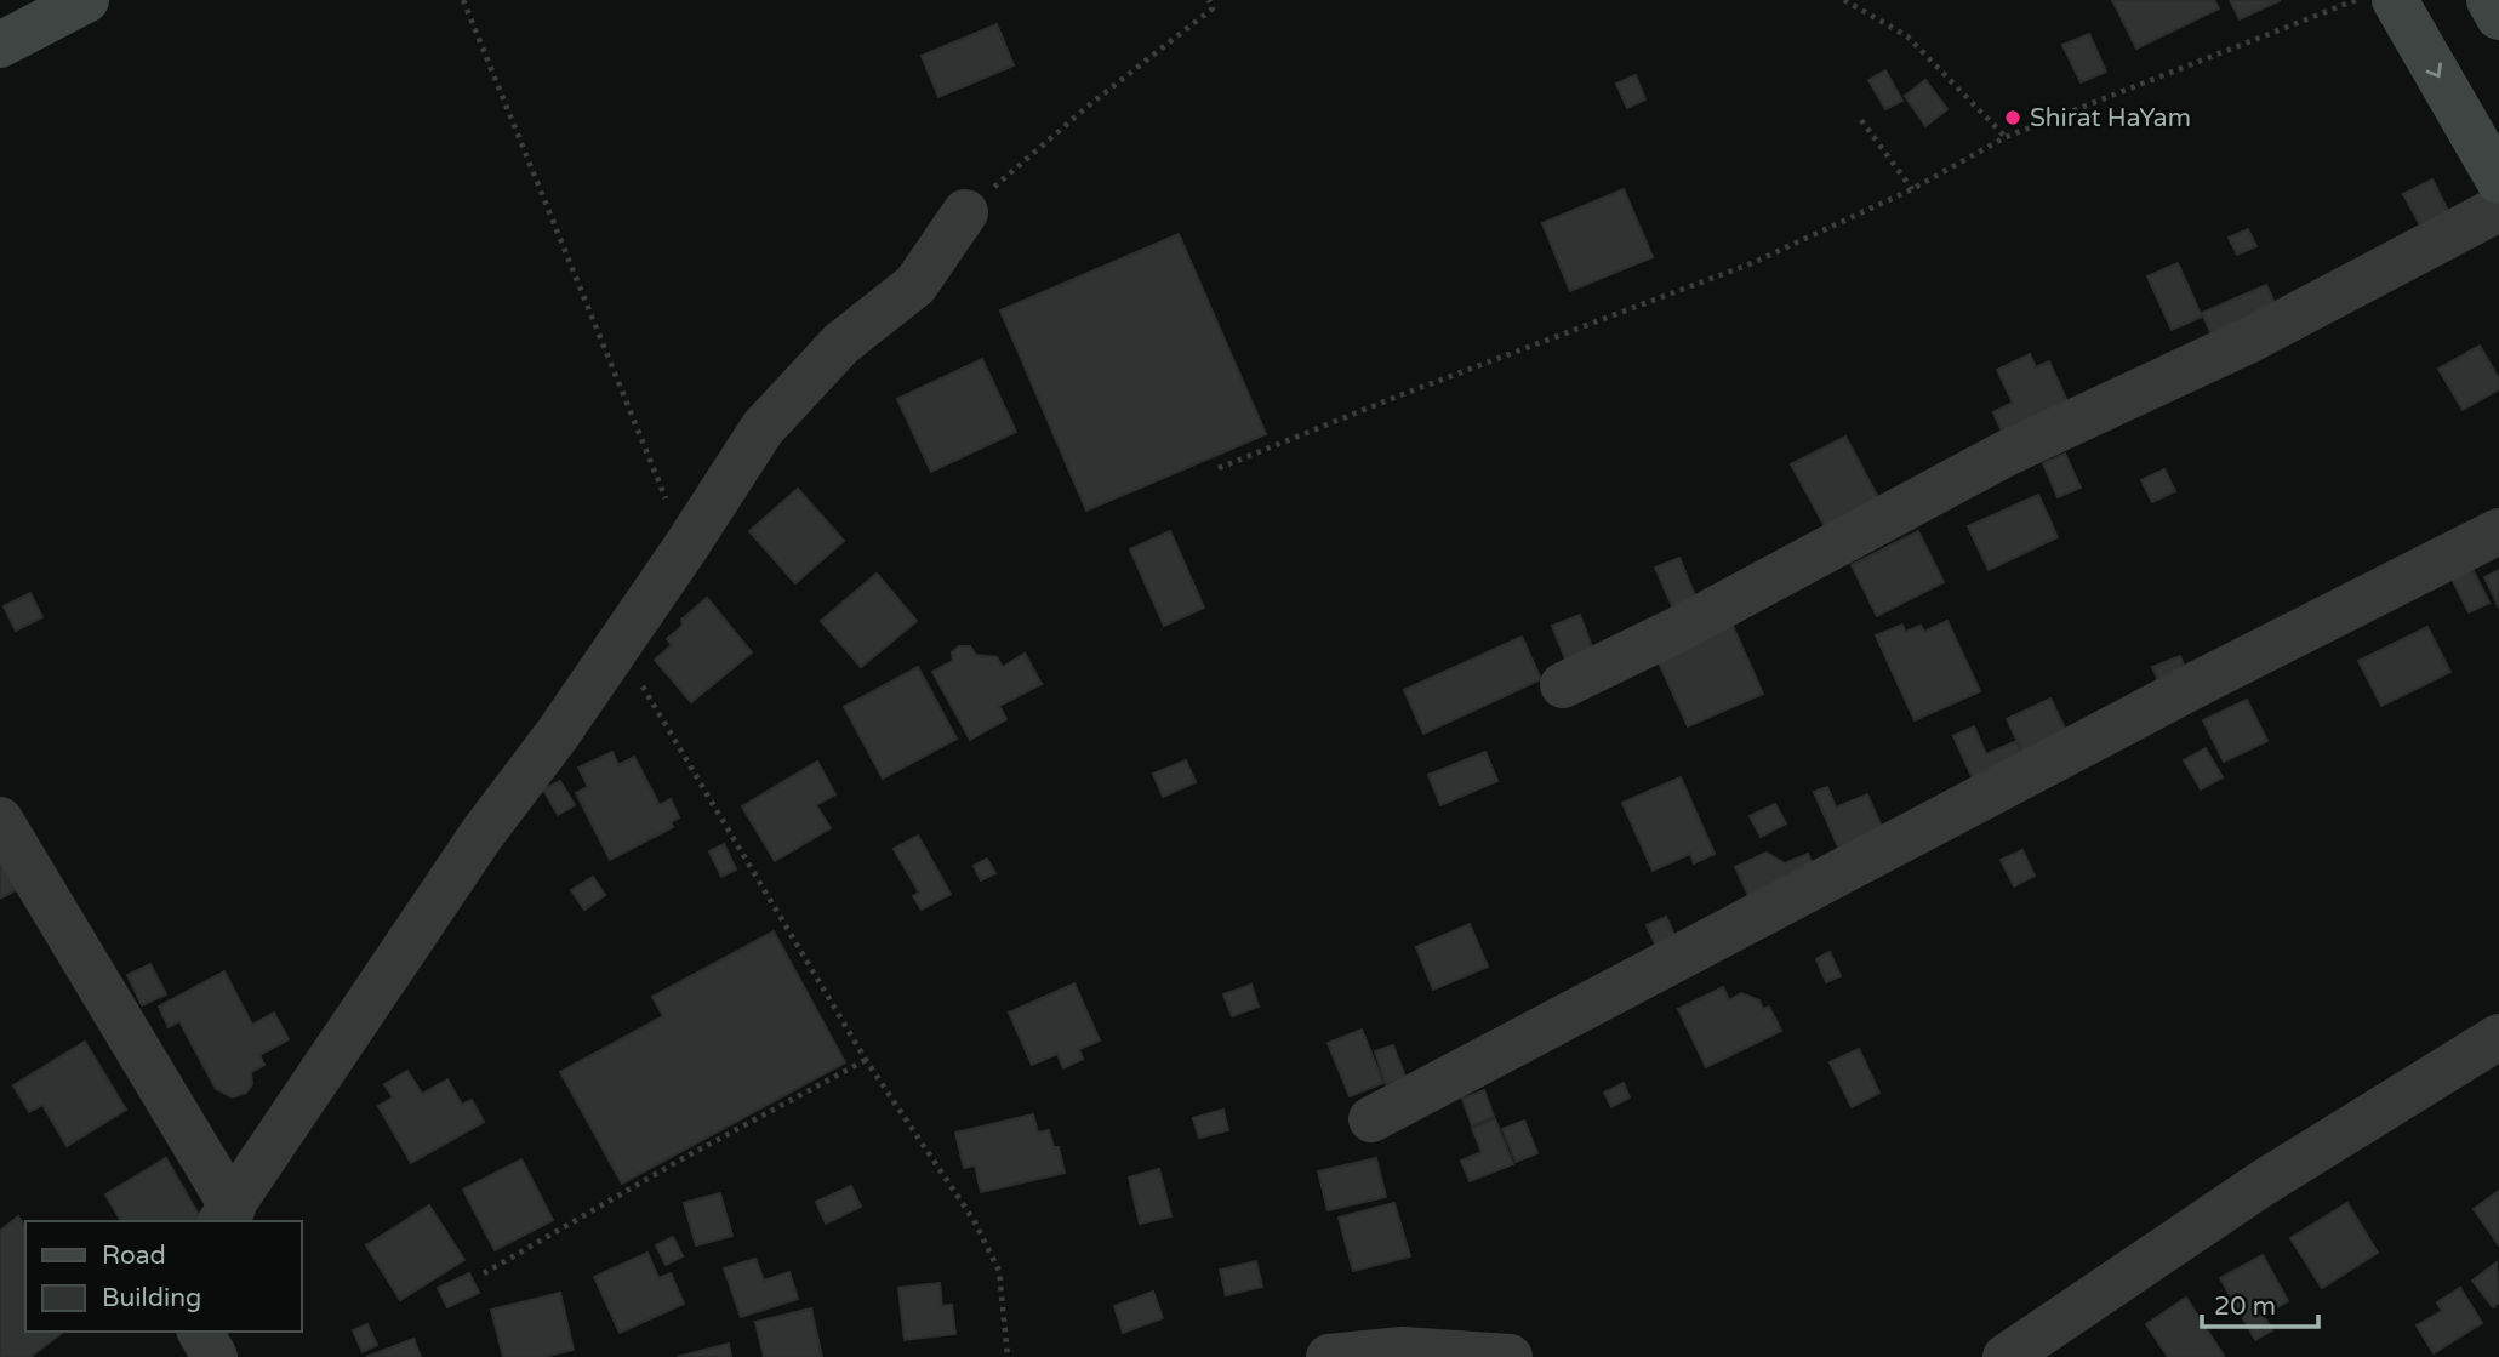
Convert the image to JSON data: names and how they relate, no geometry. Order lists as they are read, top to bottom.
{
  "places": ["Shirat HaYam"],
  "legend": ["Road", "Building"],
  "scale_bar": "20 m"
}
